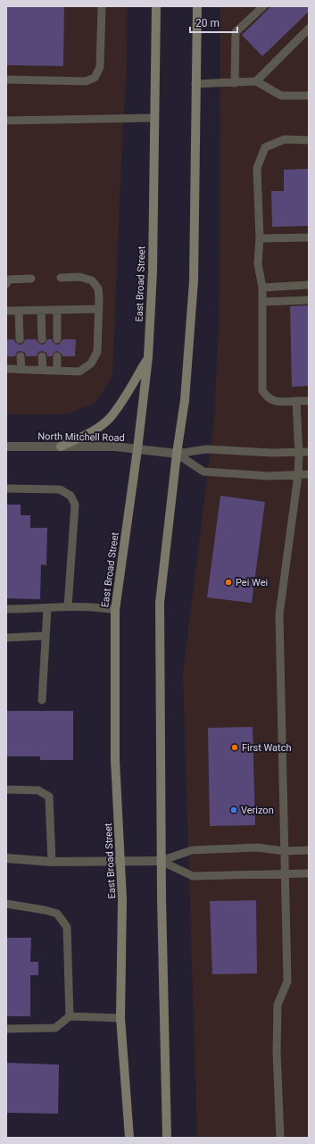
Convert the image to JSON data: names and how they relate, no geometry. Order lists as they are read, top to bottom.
{
  "streets": {
    "main road": ["East Broad Street"],
    "street": ["North Mitchell Road"]
  },
  "crossings": [
    ["East Broad Street", "North Mitchell Road"]
  ],
  "places": ["Pei Wei", "First Watch", "Verizon"],
  "scale_bar": "20 m"
}
